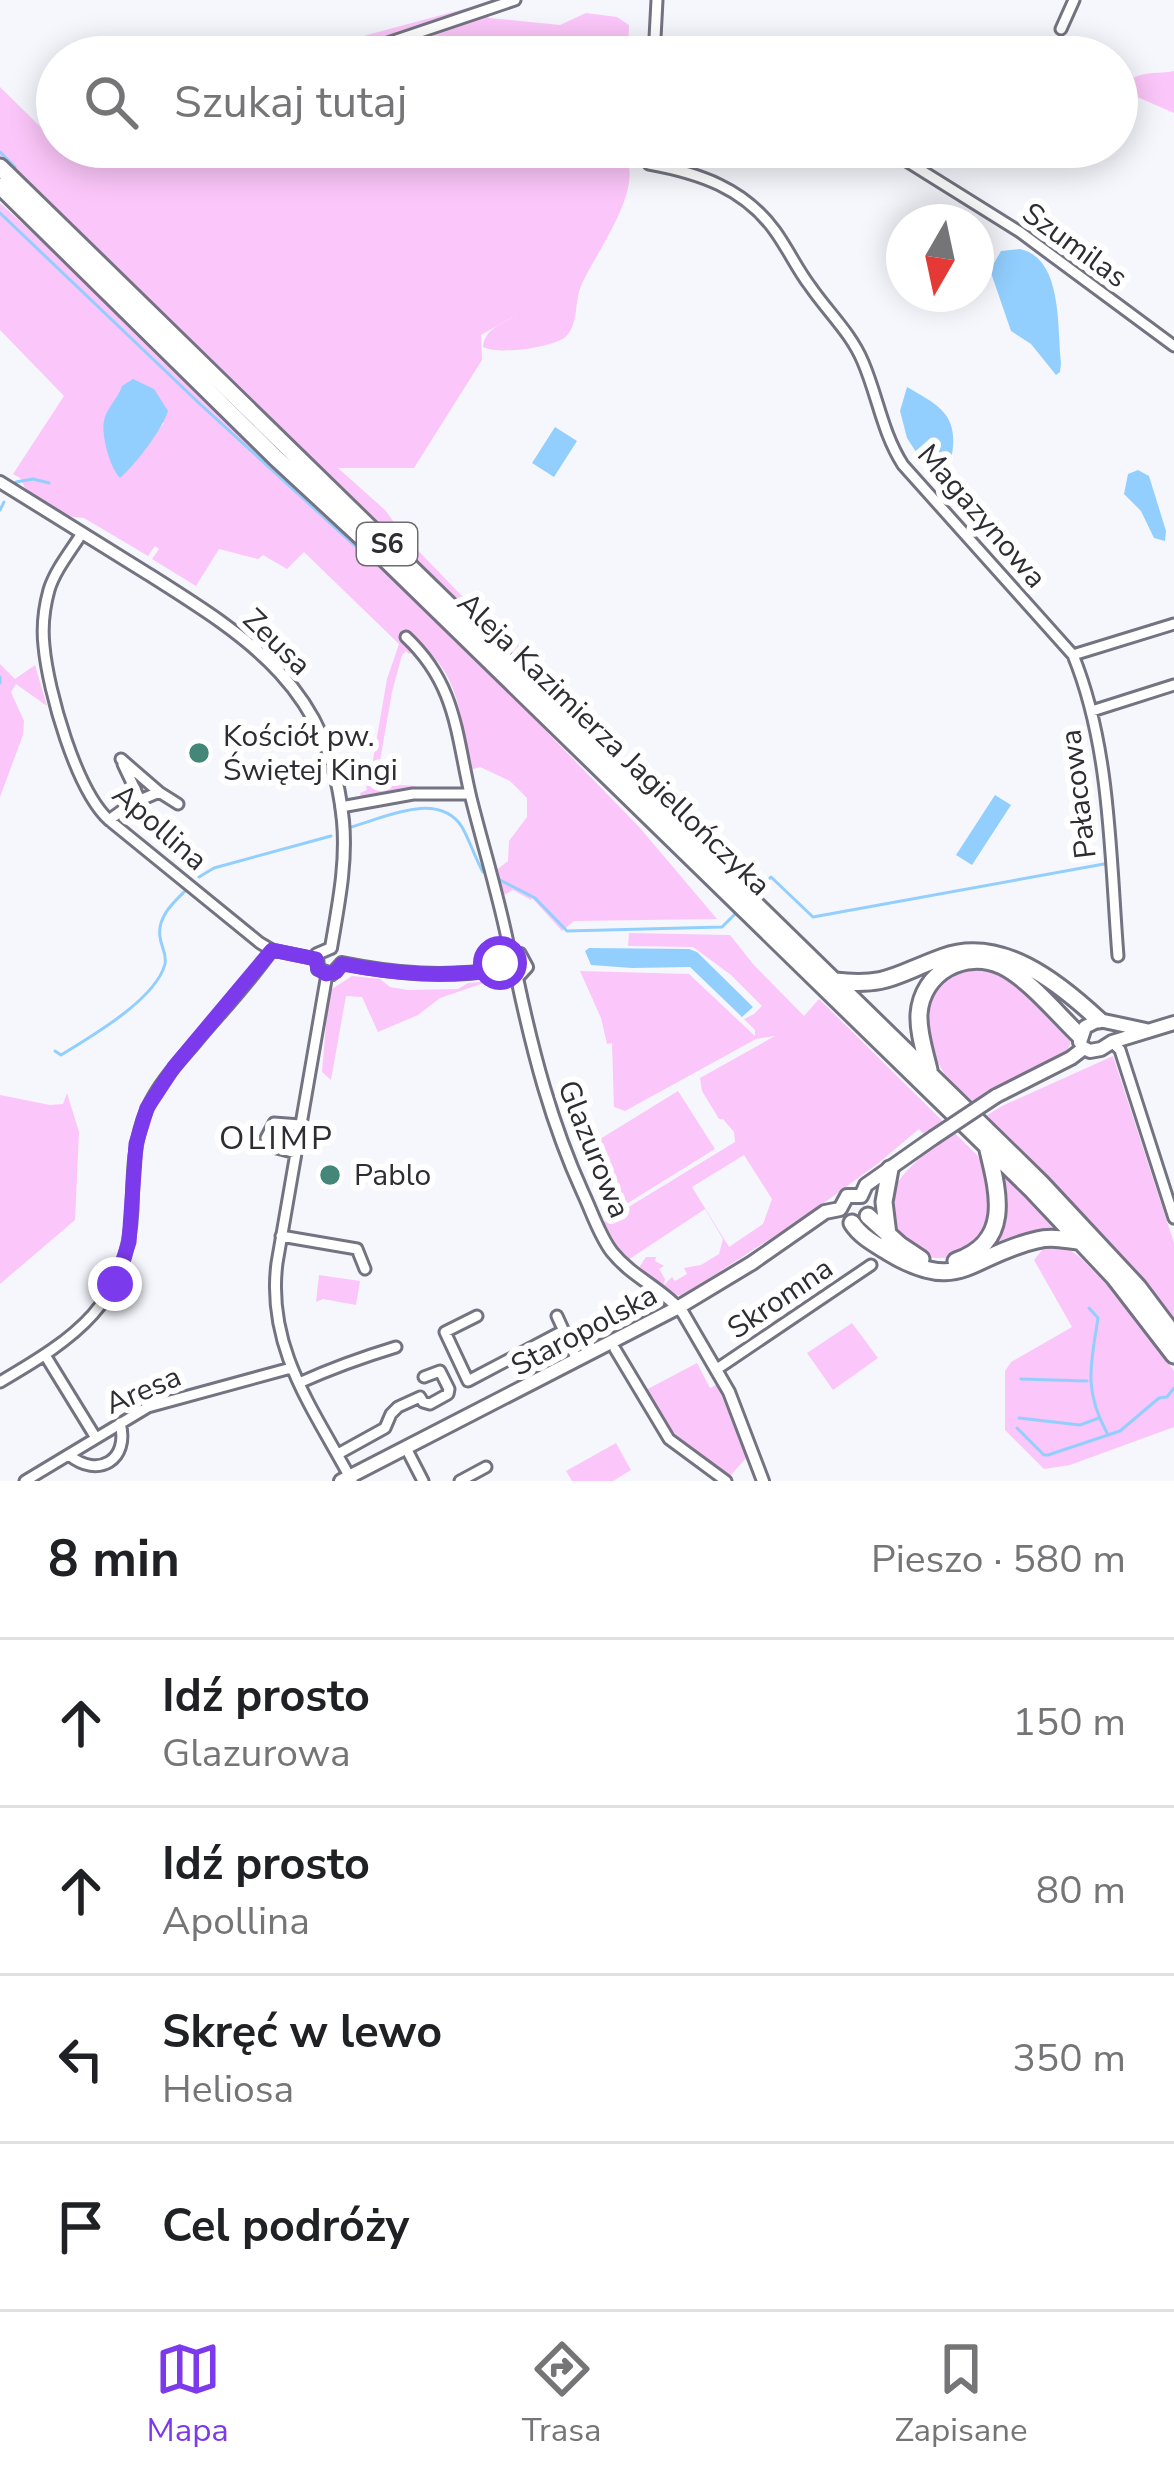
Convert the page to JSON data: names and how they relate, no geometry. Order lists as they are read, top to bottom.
{
  "streets": {
    "highway": ["S6", "Aleja Kazimierza Jagiellończyka"],
    "main road": ["Staropolska"],
    "street": [
      "Szumilas",
      "Magazynowa",
      "Zeusa",
      "Pałacowa",
      "Apollina",
      "Glazurowa",
      "Skromna",
      "Aresa"
    ]
  },
  "crossings": [
    ["Magazynowa", "Pałacowa"],
    ["Zeusa", "Apollina"],
    ["Glazurowa", "Staropolska"]
  ],
  "districts": ["OLIMP"],
  "places": ["Kościół pw. Świętej Kingi", "Pablo"],
  "north": "bottom",
  "page": {
    "search": "Szukaj tutaj",
    "heading": ["8 min", "Pieszo · 580 m"],
    "list": [
      ["Idź prosto", "Glazurowa", "150 m"],
      ["Idź prosto", "Apollina", "80 m"],
      ["Skręć w lewo", "Heliosa", "350 m"],
      "Cel podróży"
    ],
    "nav": ["Mapa", "Trasa", "Zapisane"]
  }
}
